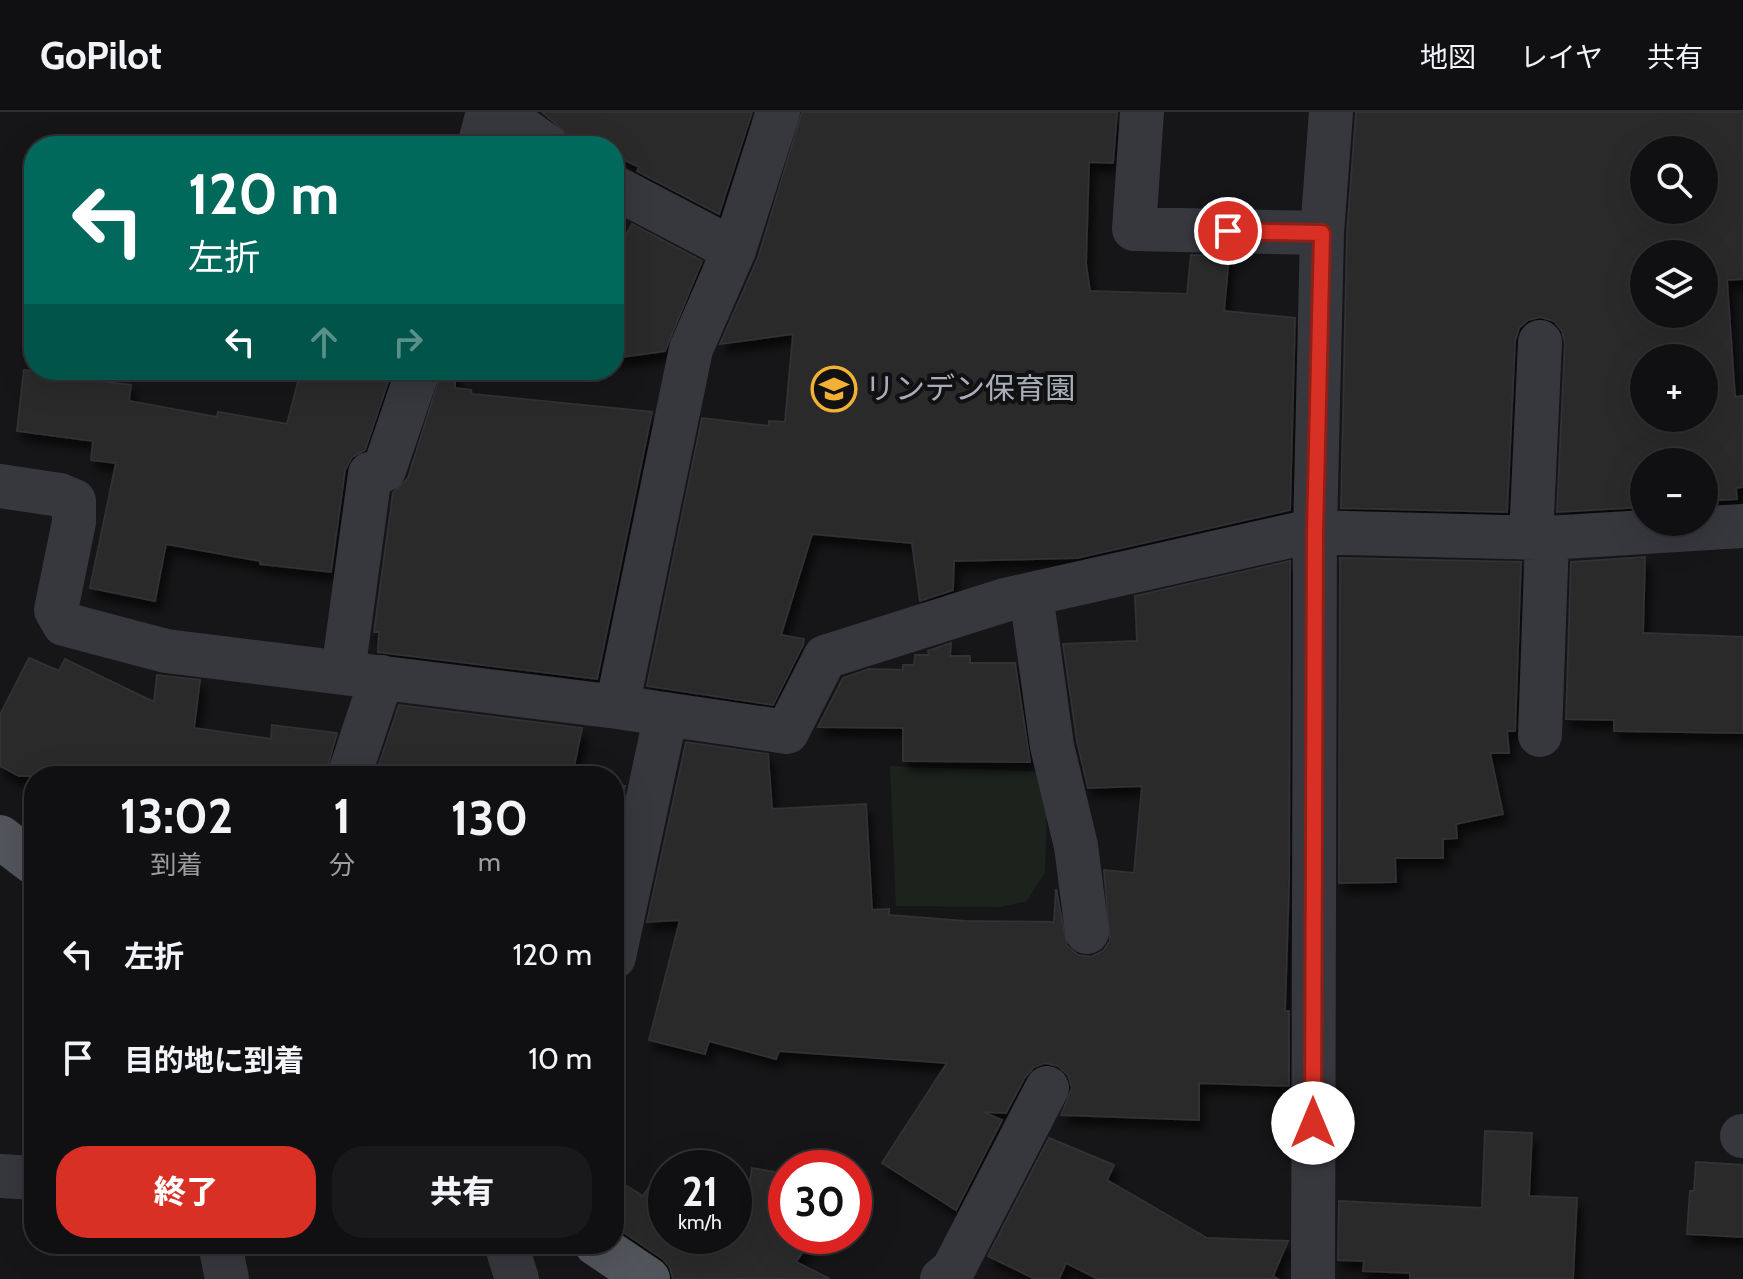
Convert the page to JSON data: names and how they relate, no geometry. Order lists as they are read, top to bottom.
{
  "places": {
    "school or university": ["リンデン保育園"]
  },
  "page": {
    "header": "GoPilot",
    "nav": ["地図", "レイヤ", "共有"],
    "map_buttons": ["+", "−"],
    "turn": ["120 m", "左折"],
    "eta": [
      "13:02",
      "到着",
      "1",
      "分",
      "130",
      "m"
    ],
    "list": [
      {
        "name": "左折",
        "value": "120 m"
      },
      {
        "name": "目的地に到着",
        "value": "10 m"
      }
    ],
    "buttons": ["終了", "共有"],
    "speed": "21 km/h",
    "limit": "30"
  }
}
